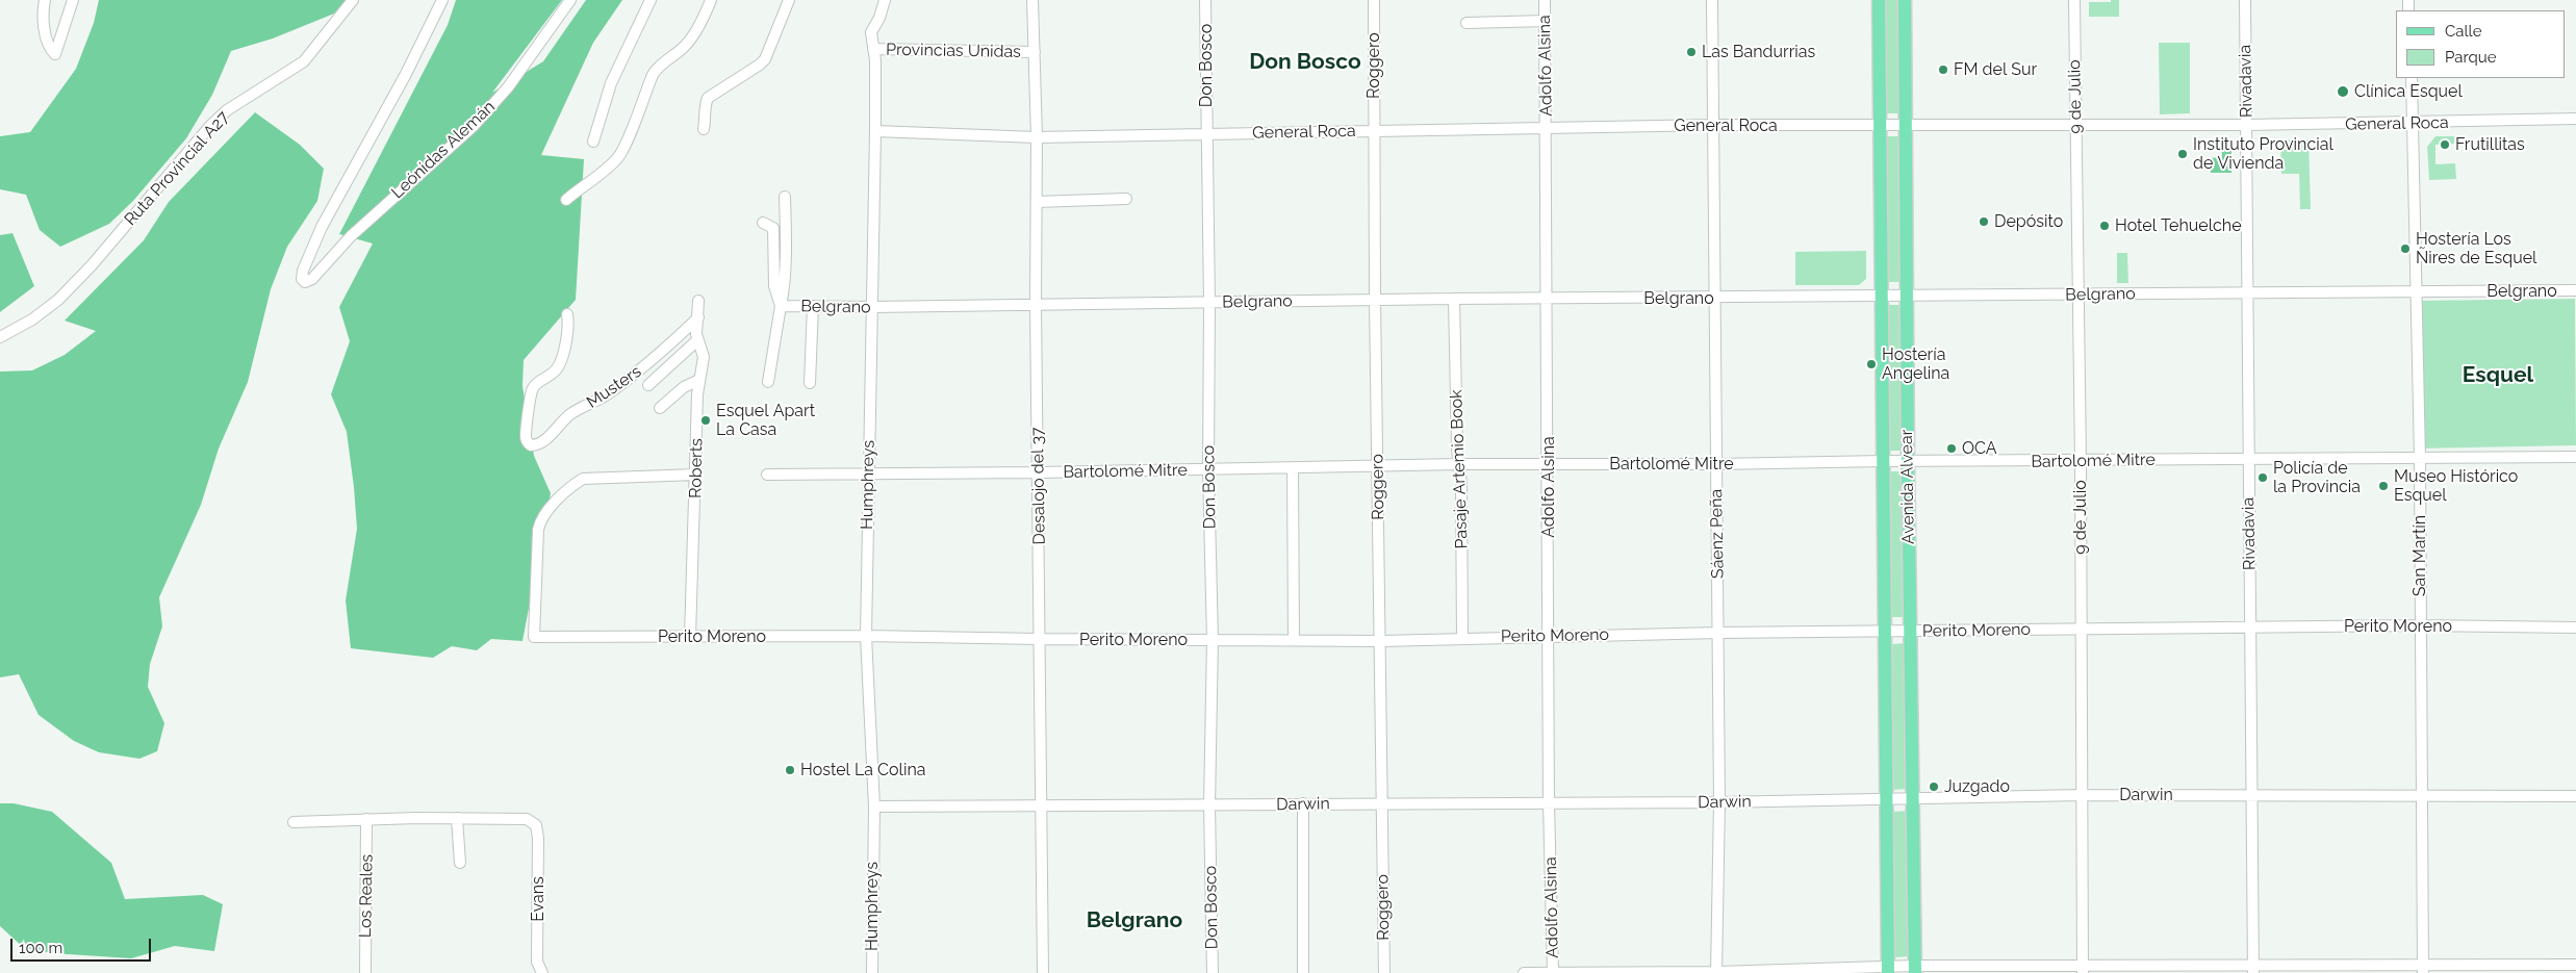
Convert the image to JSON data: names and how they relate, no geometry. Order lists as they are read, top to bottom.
{
  "streets": {
    "main road": ["Avenida Alvear"],
    "street": [
      "Provincias Unidas",
      "Don Bosco",
      "Roggero",
      "Adolfo Alsina",
      "Rivadavia",
      "9 de Julio",
      "General Roca",
      "Leónidas Alemán",
      "Ruta Provincial A27",
      "Belgrano",
      "Musters",
      "Bartolomé Mitre",
      "Roberts",
      "Pasaje Artemio Book",
      "Humphreys",
      "Desalojo del 37",
      "Sáenz Peña",
      "San Martín",
      "Perito Moreno",
      "Darwin",
      "Los Reales",
      "Evans"
    ]
  },
  "crossings": [
    ["Provincias Unidas", "Humphreys"],
    ["Provincias Unidas", "Desalojo del 37"],
    ["Don Bosco", "General Roca"],
    ["Don Bosco", "Belgrano"],
    ["Don Bosco", "Bartolomé Mitre"],
    ["Don Bosco", "Perito Moreno"],
    ["Don Bosco", "Darwin"],
    ["Roggero", "General Roca"],
    ["Roggero", "Belgrano"],
    ["Roggero", "Bartolomé Mitre"],
    ["Roggero", "Perito Moreno"],
    ["Roggero", "Darwin"],
    ["Adolfo Alsina", "General Roca"],
    ["Adolfo Alsina", "Belgrano"],
    ["Adolfo Alsina", "Bartolomé Mitre"],
    ["Adolfo Alsina", "Perito Moreno"],
    ["Adolfo Alsina", "Darwin"],
    ["Rivadavia", "General Roca"],
    ["Rivadavia", "Belgrano"],
    ["Rivadavia", "Bartolomé Mitre"],
    ["Rivadavia", "Perito Moreno"],
    ["Rivadavia", "Darwin"],
    ["9 de Julio", "General Roca"],
    ["9 de Julio", "Belgrano"],
    ["9 de Julio", "Bartolomé Mitre"],
    ["9 de Julio", "Perito Moreno"],
    ["9 de Julio", "Darwin"],
    ["General Roca", "Humphreys"],
    ["General Roca", "Desalojo del 37"],
    ["General Roca", "Avenida Alvear"],
    ["General Roca", "Sáenz Peña"],
    ["General Roca", "San Martín"],
    ["Belgrano", "Pasaje Artemio Book"],
    ["Belgrano", "Humphreys"],
    ["Belgrano", "Desalojo del 37"],
    ["Belgrano", "Avenida Alvear"],
    ["Belgrano", "Sáenz Peña"],
    ["Belgrano", "San Martín"],
    ["Musters", "Roberts"],
    ["Bartolomé Mitre", "Pasaje Artemio Book"],
    ["Bartolomé Mitre", "Humphreys"],
    ["Bartolomé Mitre", "Desalojo del 37"],
    ["Bartolomé Mitre", "Avenida Alvear"],
    ["Bartolomé Mitre", "Sáenz Peña"],
    ["Bartolomé Mitre", "San Martín"],
    ["Roberts", "Perito Moreno"],
    ["Pasaje Artemio Book", "Perito Moreno"],
    ["Humphreys", "Perito Moreno"],
    ["Humphreys", "Darwin"],
    ["Desalojo del 37", "Perito Moreno"],
    ["Desalojo del 37", "Darwin"],
    ["Avenida Alvear", "Perito Moreno"],
    ["Avenida Alvear", "Darwin"],
    ["Sáenz Peña", "Perito Moreno"],
    ["Sáenz Peña", "Darwin"],
    ["San Martín", "Perito Moreno"],
    ["San Martín", "Darwin"]
  ],
  "districts": ["Don Bosco", "Esquel", "Belgrano"],
  "places": [
    "Las Bandurrias",
    "FM del Sur",
    "Clínica Esquel",
    "Frutillitas",
    "Instituto Provincial de Vivienda",
    "Depósito",
    "Hotel Tehuelche",
    "Hostería Los Ñires de Esquel",
    "Hostería Angelina",
    "Esquel Apart La Casa",
    "OCA",
    "Policía de la Provincia",
    "Museo Histórico Esquel",
    "Hostel La Colina",
    "Juzgado"
  ],
  "legend": ["Calle", "Parque"],
  "scale_bar": "100 m"
}
